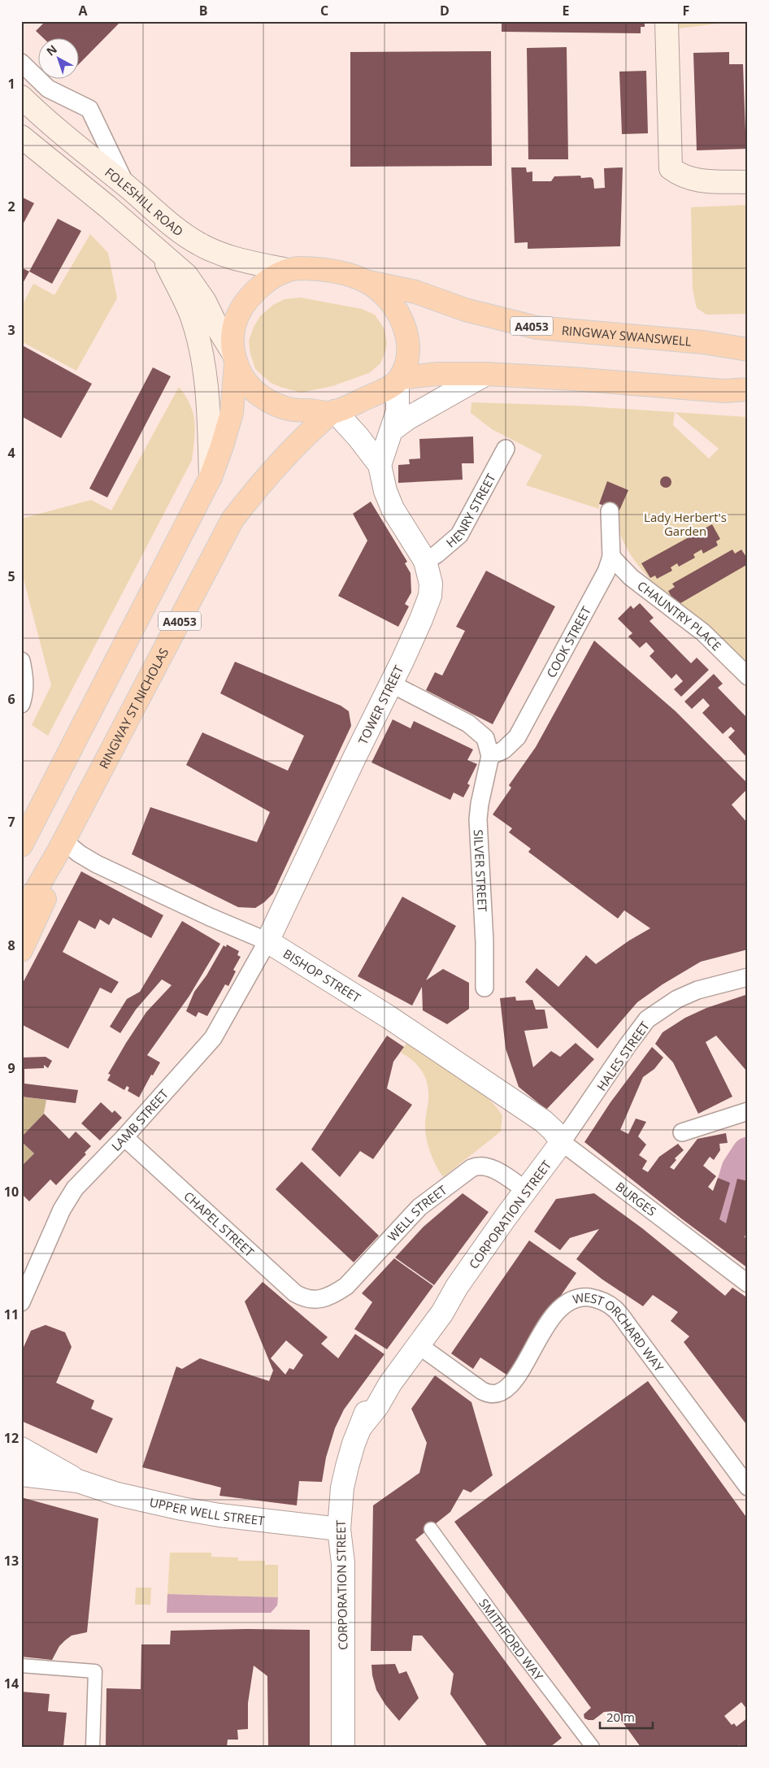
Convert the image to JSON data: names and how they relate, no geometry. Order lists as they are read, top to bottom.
{
  "streets": {
    "highway": ["A4053", "RINGWAY SWANSWELL", "RINGWAY ST NICHOLAS"],
    "main road": ["FOLESHILL ROAD"],
    "street": [
      "HENRY STREET",
      "CHAUNTRY PLACE",
      "COOK STREET",
      "TOWER STREET",
      "SILVER STREET",
      "BISHOP STREET",
      "HALES STREET",
      "LAMB STREET",
      "BURGES",
      "WELL STREET",
      "CORPORATION STREET",
      "CHAPEL STREET",
      "WEST ORCHARD WAY",
      "UPPER WELL STREET",
      "SMITHFORD WAY"
    ]
  },
  "crossings": [
    ["FOLESHILL ROAD", "A4053"],
    ["A4053", "RINGWAY SWANSWELL"],
    ["A4053", "TOWER STREET"],
    ["A4053", "RINGWAY ST NICHOLAS"],
    ["HENRY STREET", "TOWER STREET"],
    ["CHAUNTRY PLACE", "COOK STREET"],
    ["COOK STREET", "SILVER STREET"],
    ["TOWER STREET", "RINGWAY ST NICHOLAS"],
    ["TOWER STREET", "BISHOP STREET"],
    ["TOWER STREET", "LAMB STREET"],
    ["RINGWAY ST NICHOLAS", "BISHOP STREET"],
    ["BISHOP STREET", "HALES STREET"],
    ["BISHOP STREET", "LAMB STREET"],
    ["BISHOP STREET", "BURGES"],
    ["BISHOP STREET", "CORPORATION STREET"],
    ["HALES STREET", "BURGES"],
    ["HALES STREET", "CORPORATION STREET"],
    ["LAMB STREET", "CHAPEL STREET"],
    ["BURGES", "CORPORATION STREET"],
    ["WELL STREET", "CORPORATION STREET"],
    ["WELL STREET", "CHAPEL STREET"],
    ["CORPORATION STREET", "WEST ORCHARD WAY"],
    ["CORPORATION STREET", "UPPER WELL STREET"]
  ],
  "parks": ["Lady Herbert's Garden"],
  "scale_bar": "20 m",
  "north": "top left",
  "grid": {
    "columns": [
      "A",
      "B",
      "C",
      "D",
      "E",
      "F"
    ],
    "rows": [
      "1",
      "2",
      "3",
      "4",
      "5",
      "6",
      "7",
      "8",
      "9",
      "10",
      "11",
      "12",
      "13",
      "14"
    ]
  }
}
